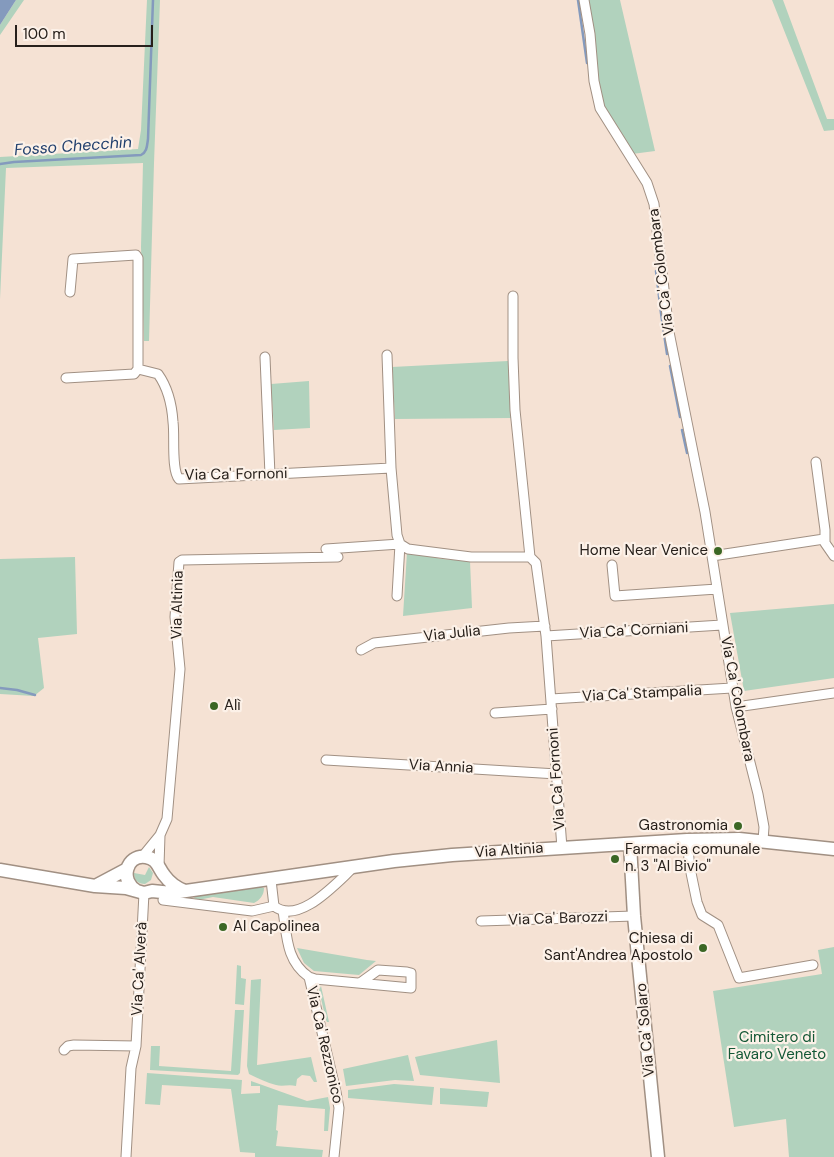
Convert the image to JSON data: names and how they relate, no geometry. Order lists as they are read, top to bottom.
{
  "streets": {
    "main road": ["Via Altinia", "Via Ca' Solaro"],
    "street": [
      "Via Ca' Colombara",
      "Via Ca' Fornoni",
      "Via Ca' Corniani",
      "Via Julia",
      "Via Ca' Stampalia",
      "Via Annia",
      "Via Ca' Barozzi",
      "Via Ca' Alverà",
      "Via Ca' Rezzonico"
    ]
  },
  "crossings": [
    ["Via Ca' Colombara", "Via Altinia"],
    ["Via Ca' Colombara", "Via Ca' Corniani"],
    ["Via Ca' Colombara", "Via Ca' Stampalia"],
    ["Via Ca' Fornoni", "Via Altinia"],
    ["Via Ca' Fornoni", "Via Ca' Corniani"],
    ["Via Ca' Fornoni", "Via Julia"],
    ["Via Ca' Fornoni", "Via Ca' Stampalia"],
    ["Via Ca' Fornoni", "Via Annia"],
    ["Via Altinia", "Via Ca' Alverà"],
    ["Via Altinia", "Via Ca' Solaro"],
    ["Via Ca' Corniani", "Via Julia"],
    ["Via Ca' Barozzi", "Via Ca' Solaro"]
  ],
  "water": ["Fosso Checchin"],
  "parks": ["Cimitero di Favaro Veneto"],
  "places": [
    "Home Near Venice",
    "Alì",
    "Gastronomia",
    "Farmacia comunale n. 3 \"Al Bivio\"",
    "Al Capolinea",
    "Chiesa di Sant'Andrea Apostolo"
  ],
  "scale_bar": "100 m"
}
